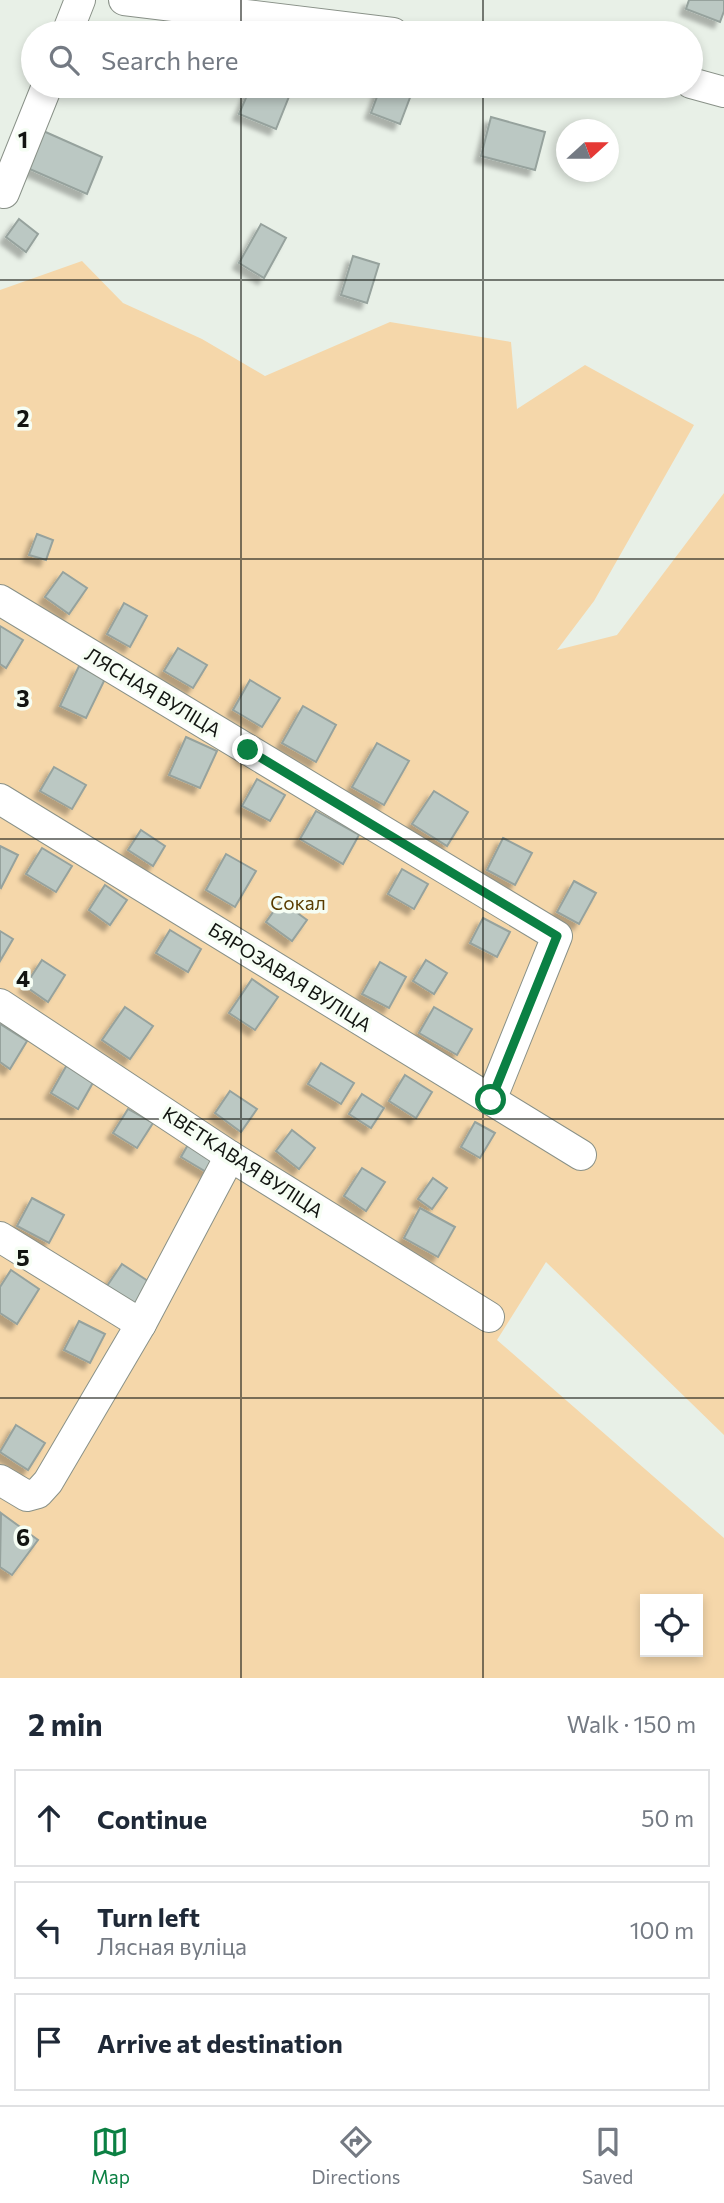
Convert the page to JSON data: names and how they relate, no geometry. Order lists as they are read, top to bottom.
{
  "streets": {
    "street": ["ЛЯСНАЯ ВУЛІЦА", "БЯРОЗАВАЯ ВУЛІЦА", "КВЕТКАВАЯ ВУЛІЦА"]
  },
  "crossings": [
    ["ЛЯСНАЯ ВУЛІЦА", "БЯРОЗАВАЯ ВУЛІЦА"]
  ],
  "parks": ["Сокал"],
  "north": "right",
  "page": {
    "search": "Search here",
    "heading": ["2 min", "Walk · 150 m"],
    "list": [
      ["Continue", "50 m"],
      ["Turn left", "Лясная вуліца", "100 m"],
      "Arrive at destination"
    ],
    "nav": ["Map", "Directions", "Saved"]
  },
  "grid": {
    "rows": [
      "1",
      "2",
      "3",
      "4",
      "5",
      "6"
    ]
  }
}
